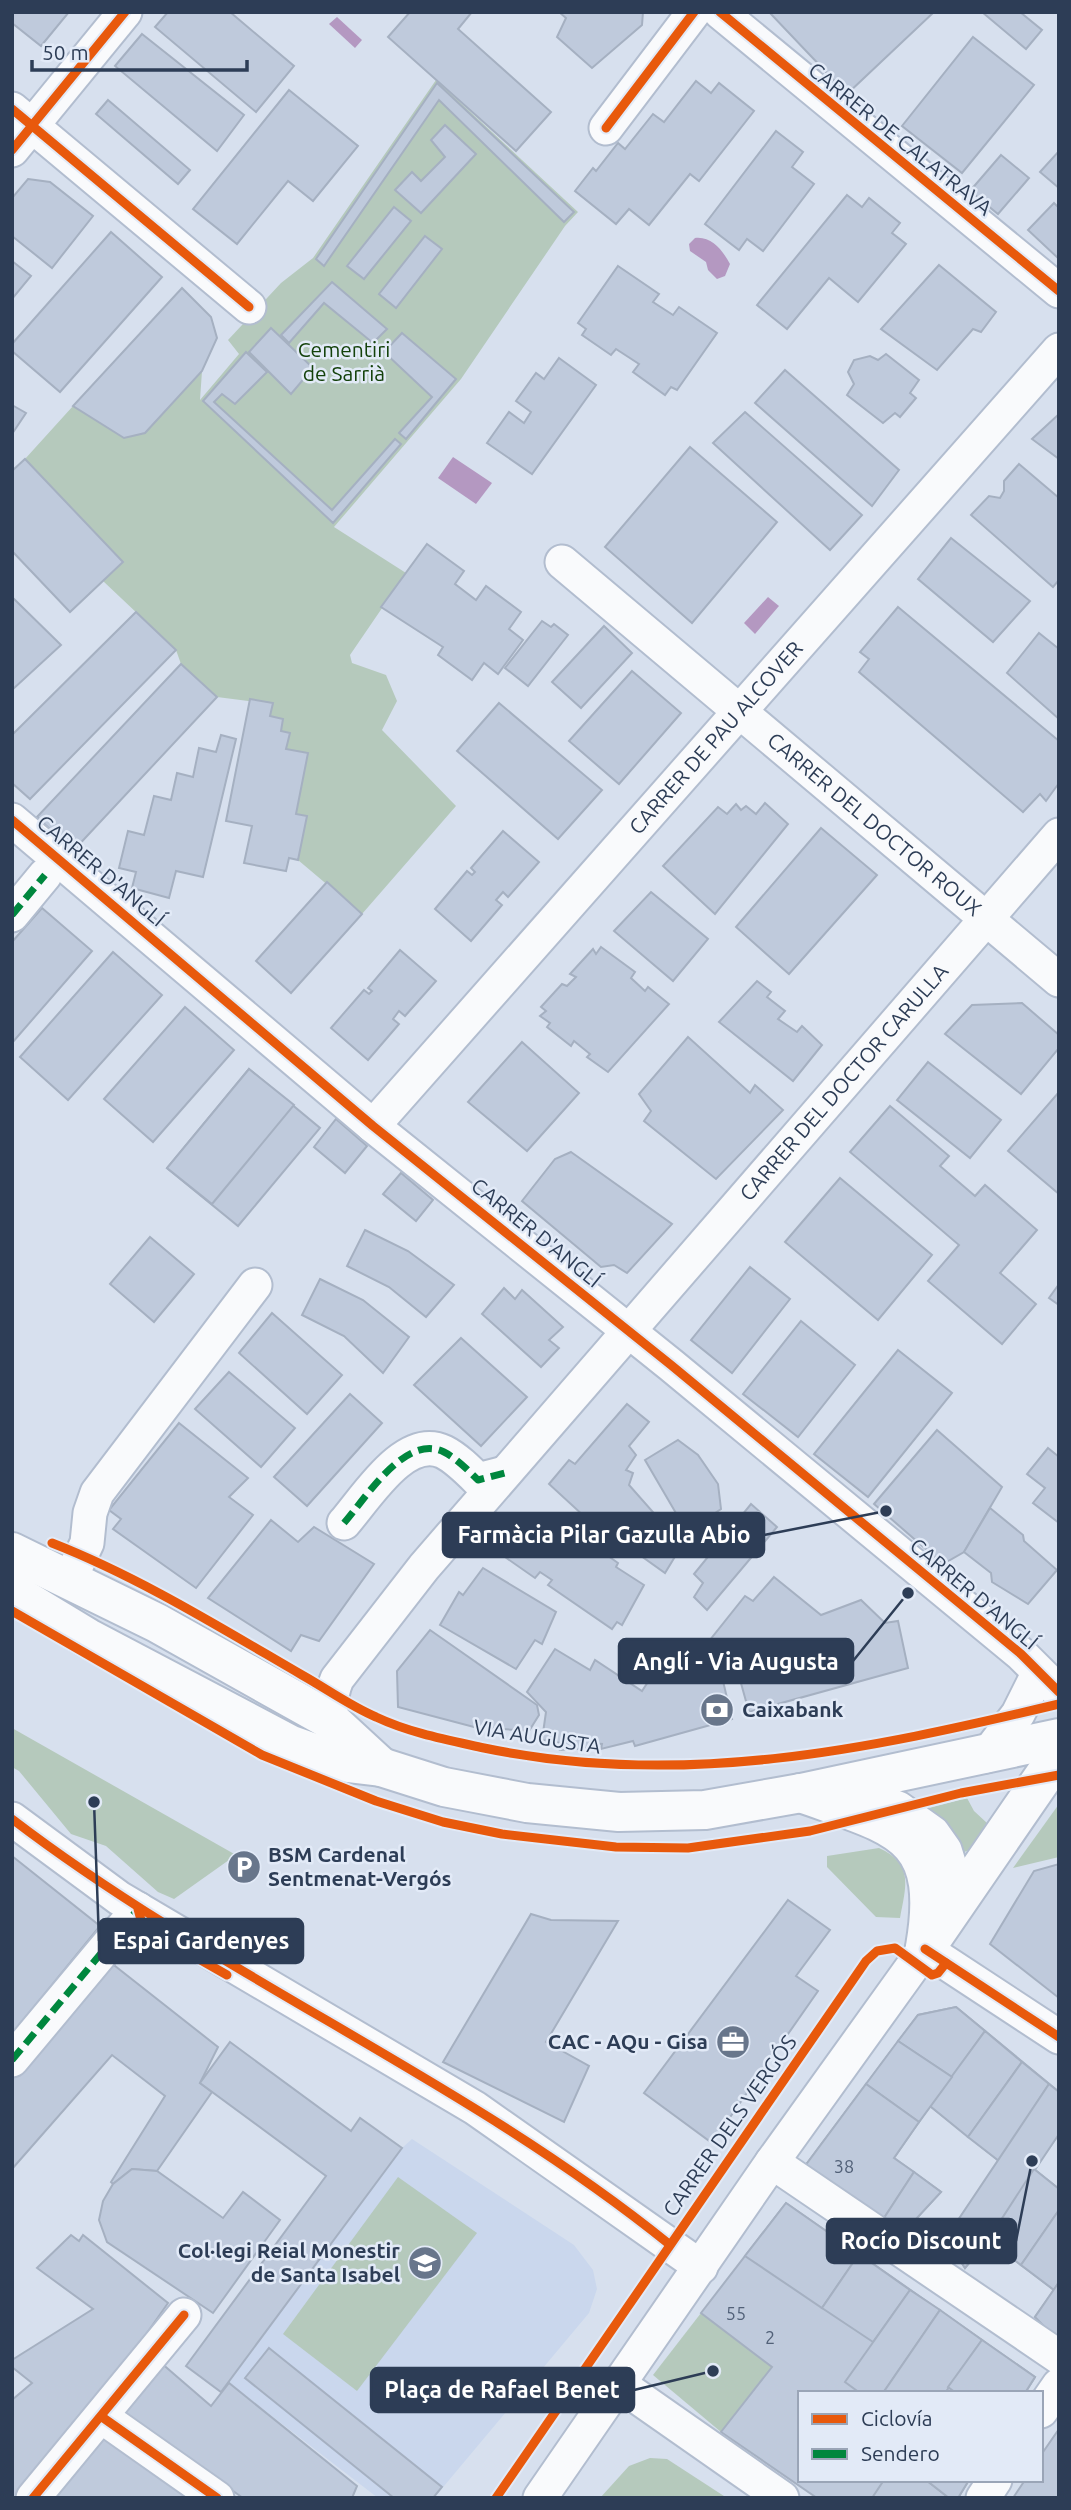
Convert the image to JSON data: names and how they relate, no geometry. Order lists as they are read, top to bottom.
{
  "streets": {
    "street": [
      "CARRER DE CALATRAVA",
      "CARRER DE PAU ALCOVER",
      "CARRER DEL DOCTOR ROUX",
      "CARRER D'ANGLÍ",
      "CARRER DEL DOCTOR CARULLA"
    ],
    "cycle path": ["VIA AUGUSTA", "CARRER DELS VERGÓS"]
  },
  "crossings": [
    ["CARRER DE PAU ALCOVER", "CARRER DEL DOCTOR ROUX"],
    ["CARRER DE PAU ALCOVER", "CARRER D'ANGLÍ"],
    ["CARRER DEL DOCTOR ROUX", "CARRER DEL DOCTOR CARULLA"],
    ["CARRER D'ANGLÍ", "CARRER DEL DOCTOR CARULLA"]
  ],
  "parks": ["Cementiri de Sarrià"],
  "places": {
    "other": [
      "Farmàcia Pilar Gazulla Abio",
      "Anglí - Via Augusta",
      "Espai Gardenyes",
      "Rocío Discount",
      "Plaça de Rafael Benet"
    ],
    "bank": ["Caixabank"],
    "parking": ["BSM Cardenal Sentmenat-Vergós"],
    "office": ["CAC - AQu - Gisa"],
    "school or university": ["Col·legi Reial Monestir de Santa Isabel"]
  },
  "house_numbers": ["38", "55", "2"],
  "legend": ["Ciclovía", "Sendero"],
  "scale_bar": "50 m"
}
